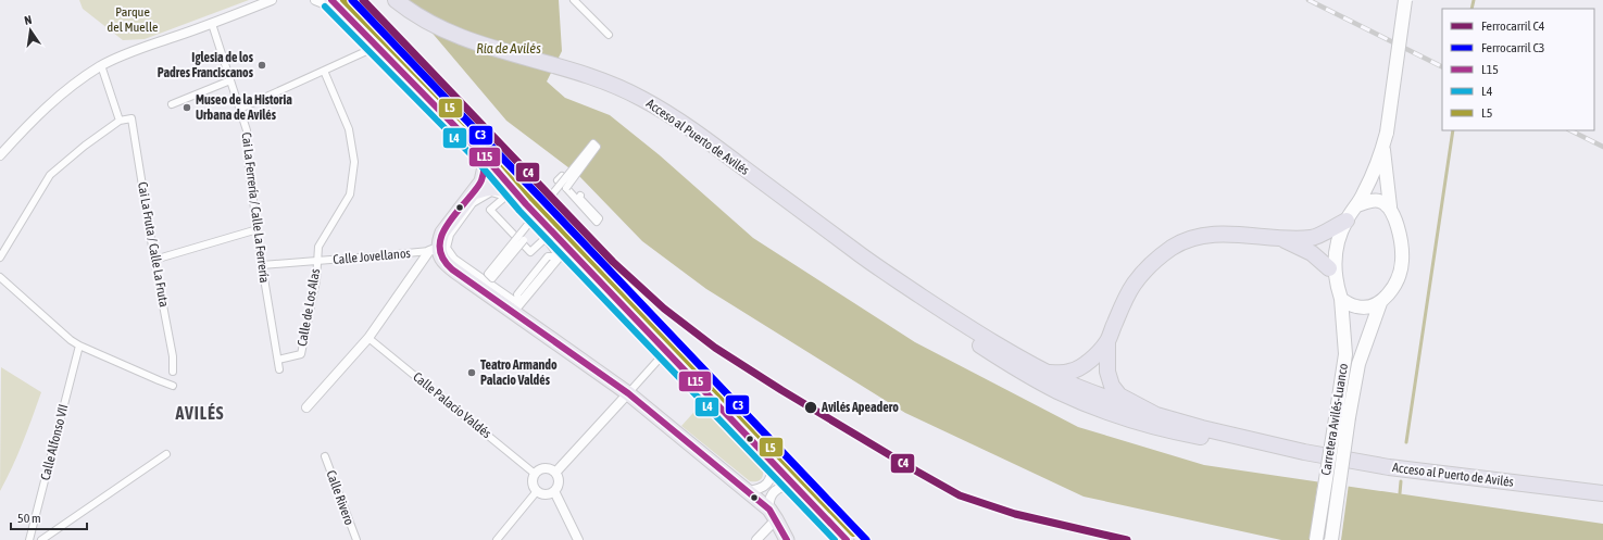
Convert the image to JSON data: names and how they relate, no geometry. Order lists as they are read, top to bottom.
{
  "streets": {
    "highway": ["Acceso al Puerto de Avilés"],
    "main road": ["Carretera Avilés-Luanco"],
    "street": [
      "Cai La Ferrería / Calle La Ferrería",
      "Cai La Fruta / Calle La Fruta",
      "Calle Jovellanos",
      "Calle de Los Alas",
      "Calle Palacio Valdés",
      "Calle Alfonso VII",
      "Calle Rivero"
    ]
  },
  "crossings": [
    ["Cai La Ferrería / Calle La Ferrería", "Calle Jovellanos"],
    ["Cai La Ferrería / Calle La Ferrería", "Calle de Los Alas"],
    ["Calle Jovellanos", "Calle de Los Alas"]
  ],
  "districts": ["AVILÉS"],
  "water": ["Ría de Avilés"],
  "parks": ["Parque del Muelle"],
  "places": [
    "Iglesia de los Padres Franciscanos",
    "Museo de la Historia Urbana de Avilés",
    "Teatro Armando Palacio Valdés",
    "Avilés Apeadero"
  ],
  "lines": [
    "rail line C4",
    "rail line C3",
    "transit line L15",
    "transit line L5",
    "transit line L4"
  ],
  "legend": [
    "Ferrocarril C4",
    "Ferrocarril C3",
    "L15",
    "L4",
    "L5"
  ],
  "scale_bar": "50 m",
  "north": "top"
}
